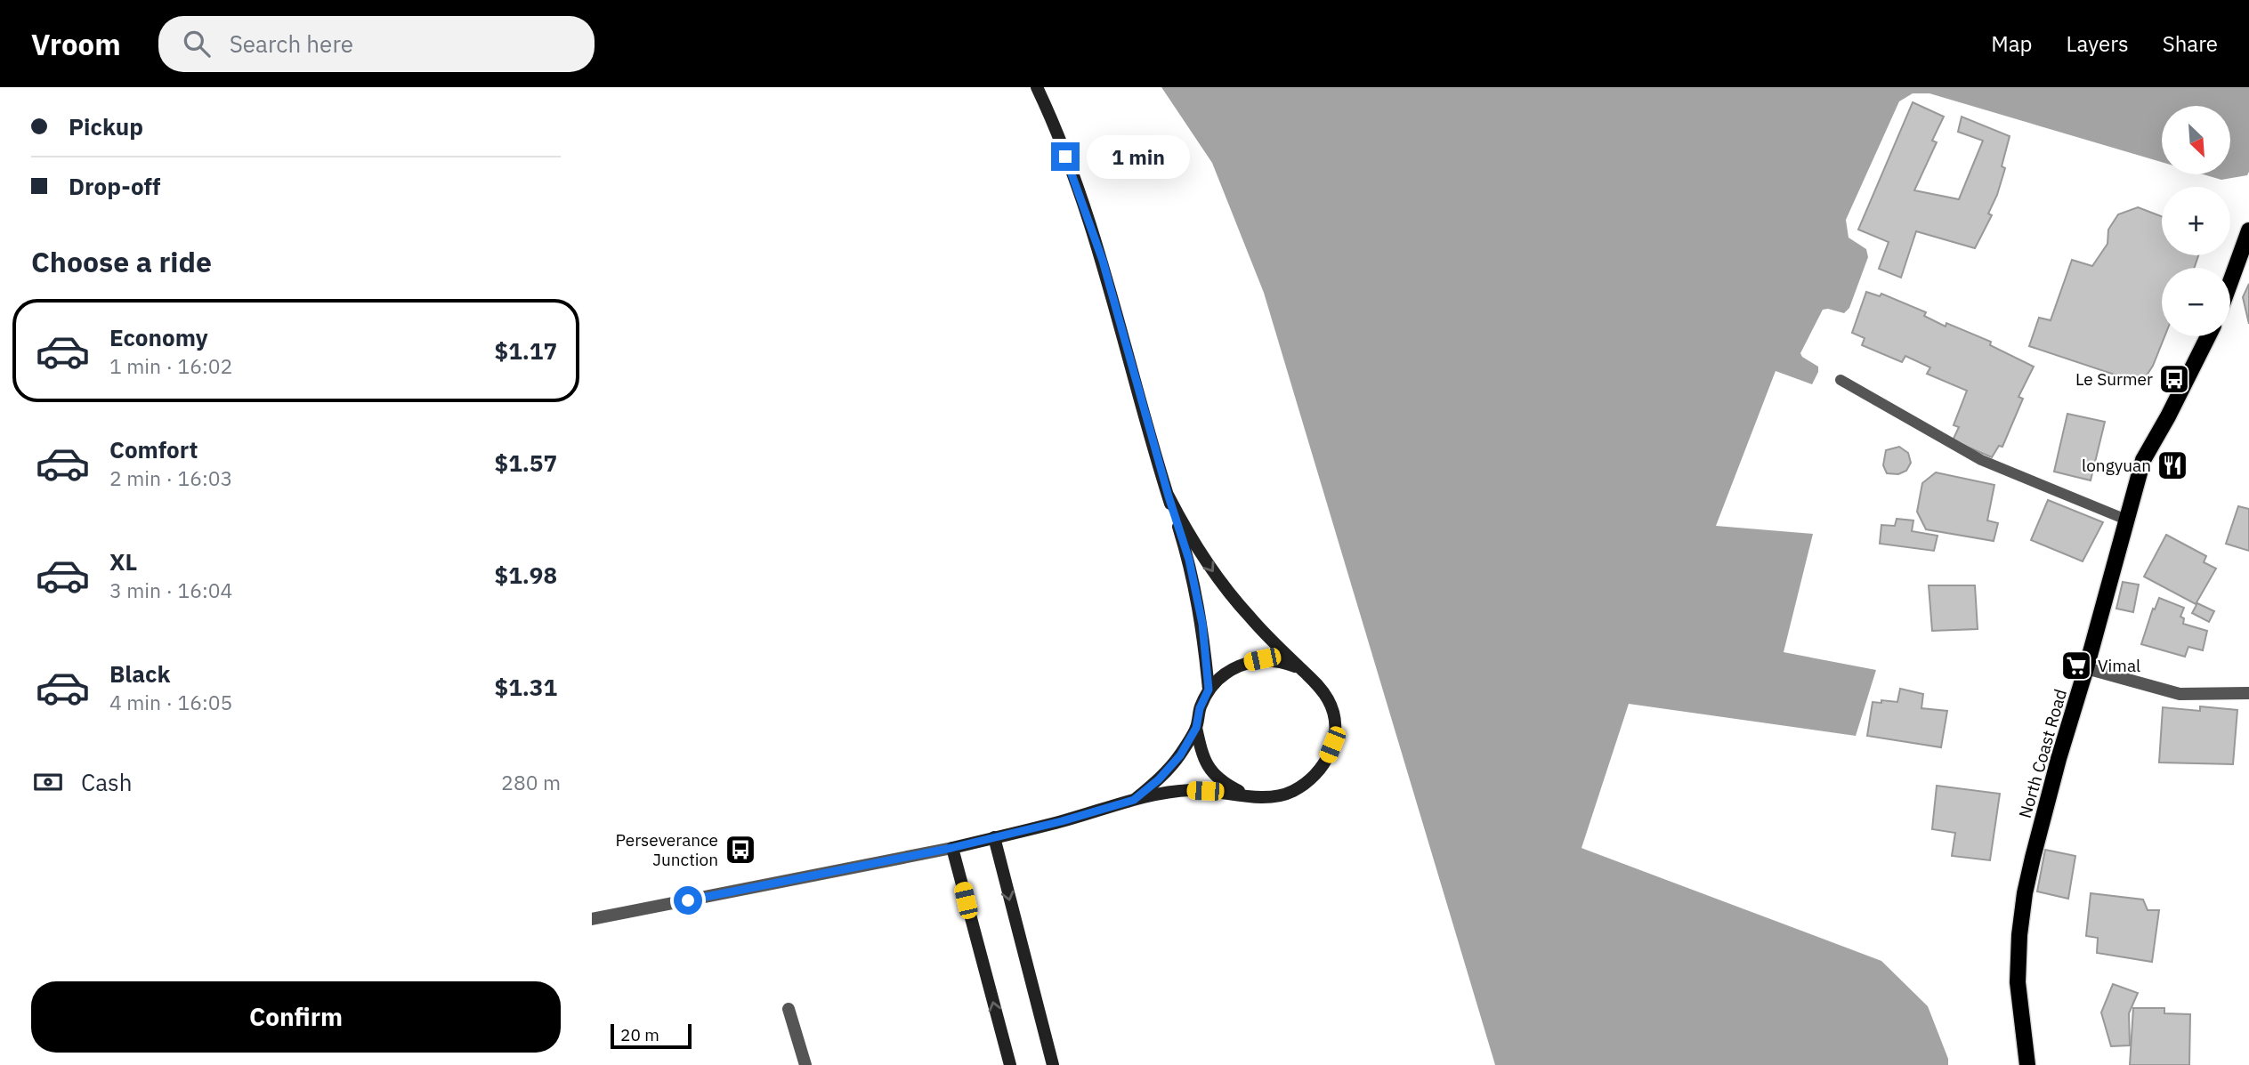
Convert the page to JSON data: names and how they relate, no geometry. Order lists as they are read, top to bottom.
{
  "streets": {
    "main road": ["North Coast Road"]
  },
  "places": {
    "bus stop": ["Le Surmer", "Perseverance Junction"],
    "restaurant": ["longyuan"],
    "supermarket": ["Vimal"]
  },
  "scale_bar": "20 m",
  "north": "bottom right",
  "page": {
    "header": "Vroom",
    "search": "Search here",
    "nav": ["Map", "Layers", "Share"],
    "banner": ["Pickup", "Drop-off"],
    "map_buttons": ["+", "−"],
    "bubble": "1 min",
    "heading": "Choose a ride",
    "list": [
      {
        "name": "Economy",
        "note": "1 min · 16:02",
        "value": "$1.17"
      },
      {
        "name": "Comfort",
        "note": "2 min · 16:03",
        "value": "$1.57"
      },
      {
        "name": "XL",
        "note": "3 min · 16:04",
        "value": "$1.98"
      },
      {
        "name": "Black",
        "note": "4 min · 16:05",
        "value": "$1.31"
      }
    ],
    "pay": ["Cash", "280 m"],
    "buttons": "Confirm",
    "scale": "20 m"
  }
}
